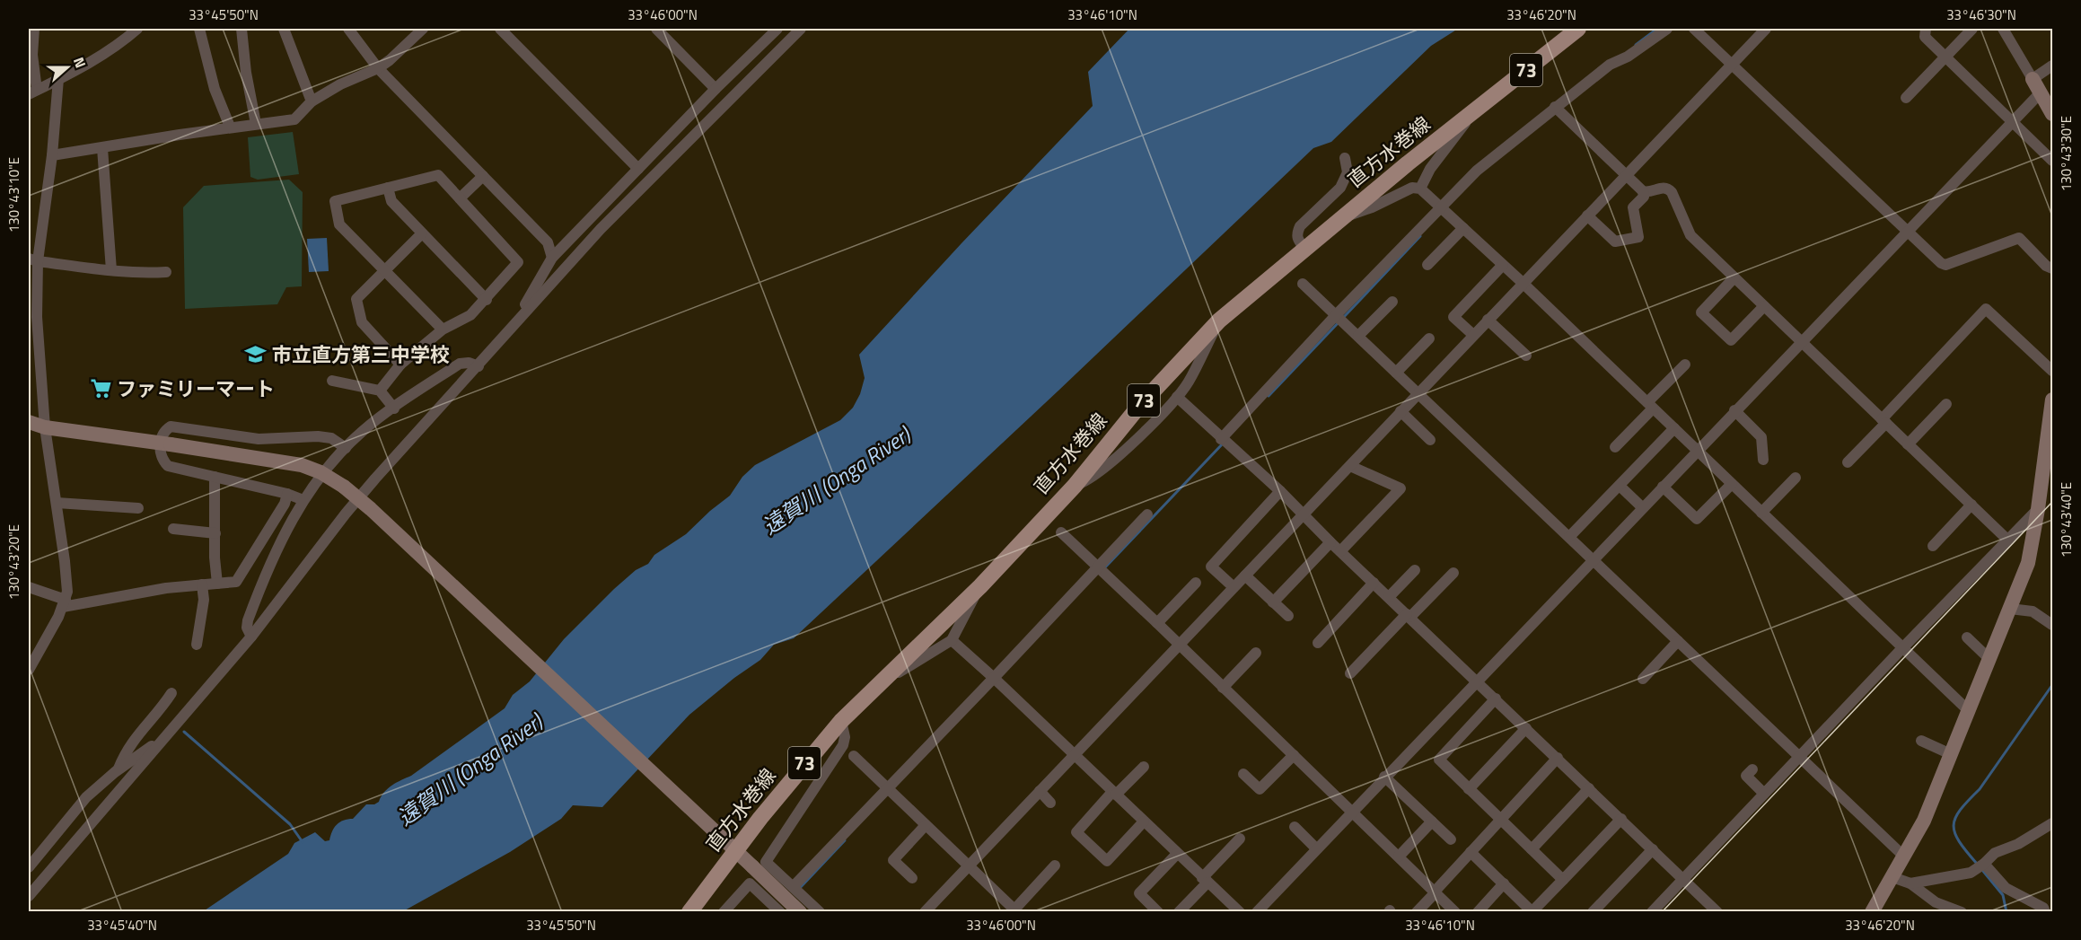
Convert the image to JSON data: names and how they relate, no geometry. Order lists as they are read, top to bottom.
{
  "streets": {
    "main road": ["73", "直方水巻線"]
  },
  "water": ["遠賀川 (Onga River)"],
  "places": {
    "school or university": ["市立直方第三中学校"],
    "supermarket": ["ファミリーマート"]
  },
  "north": "right",
  "coordinates": [
    "33°45'50\"N",
    "33°46'00\"N",
    "33°46'10\"N",
    "33°46'20\"N",
    "33°46'30\"N",
    "130°43'30\"E",
    "130°43'10\"E",
    "130°43'40\"E",
    "130°43'20\"E",
    "33°45'40\"N"
  ]
}
